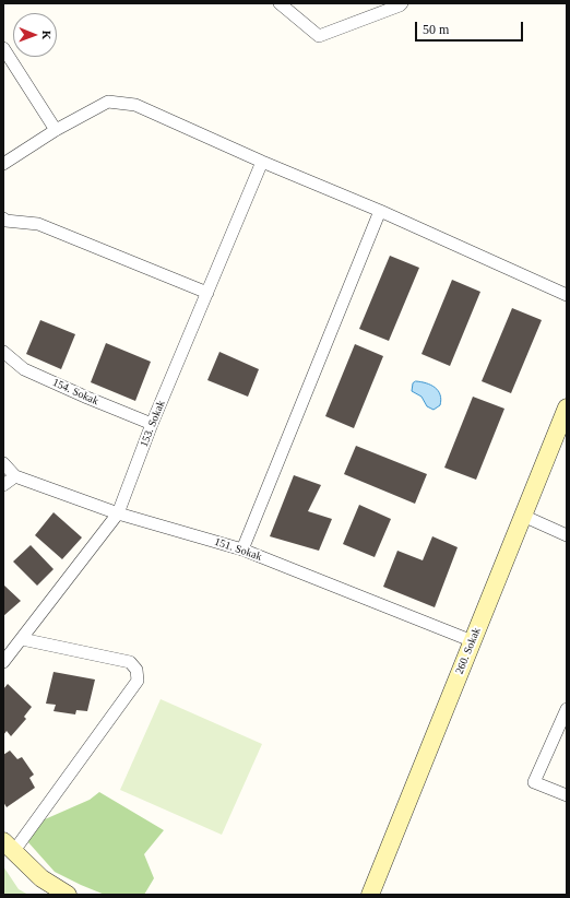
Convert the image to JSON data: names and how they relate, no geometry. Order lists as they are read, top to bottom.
{
  "streets": {
    "street": [
      "154. Sokak",
      "153. Sokak",
      "151. Sokak",
      "260. Sokak"
    ]
  },
  "crossings": [
    ["154. Sokak", "153. Sokak"],
    ["153. Sokak", "151. Sokak"],
    ["151. Sokak", "260. Sokak"]
  ],
  "scale_bar": "50 m",
  "north": "right"
}
